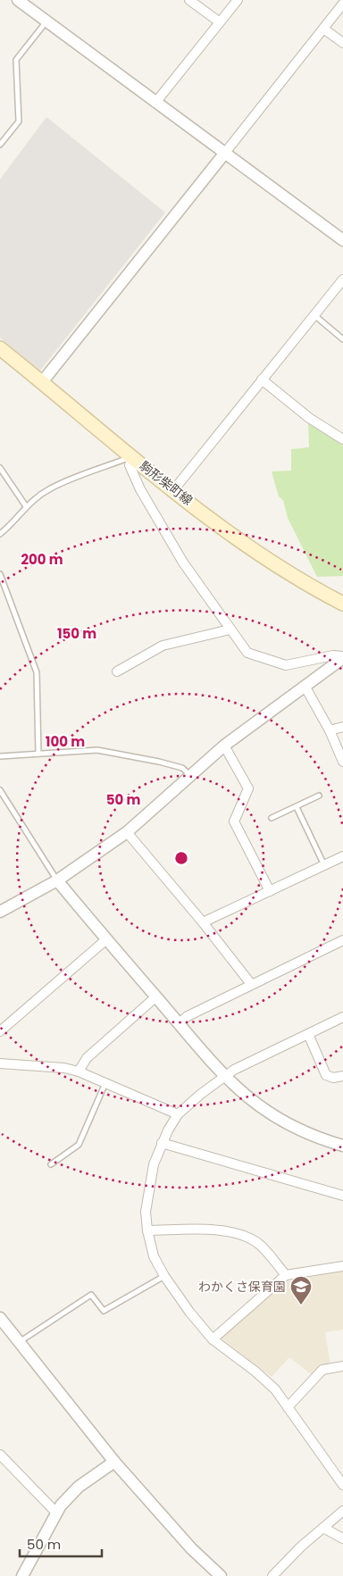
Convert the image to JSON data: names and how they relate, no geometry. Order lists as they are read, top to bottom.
{
  "streets": {
    "main road": ["駒形柴町線"]
  },
  "places": {
    "school or university": ["わかくさ保育園"]
  },
  "scale_bar": "50 m",
  "rings": [
    "200 m",
    "150 m",
    "100 m",
    "50 m"
  ]
}
